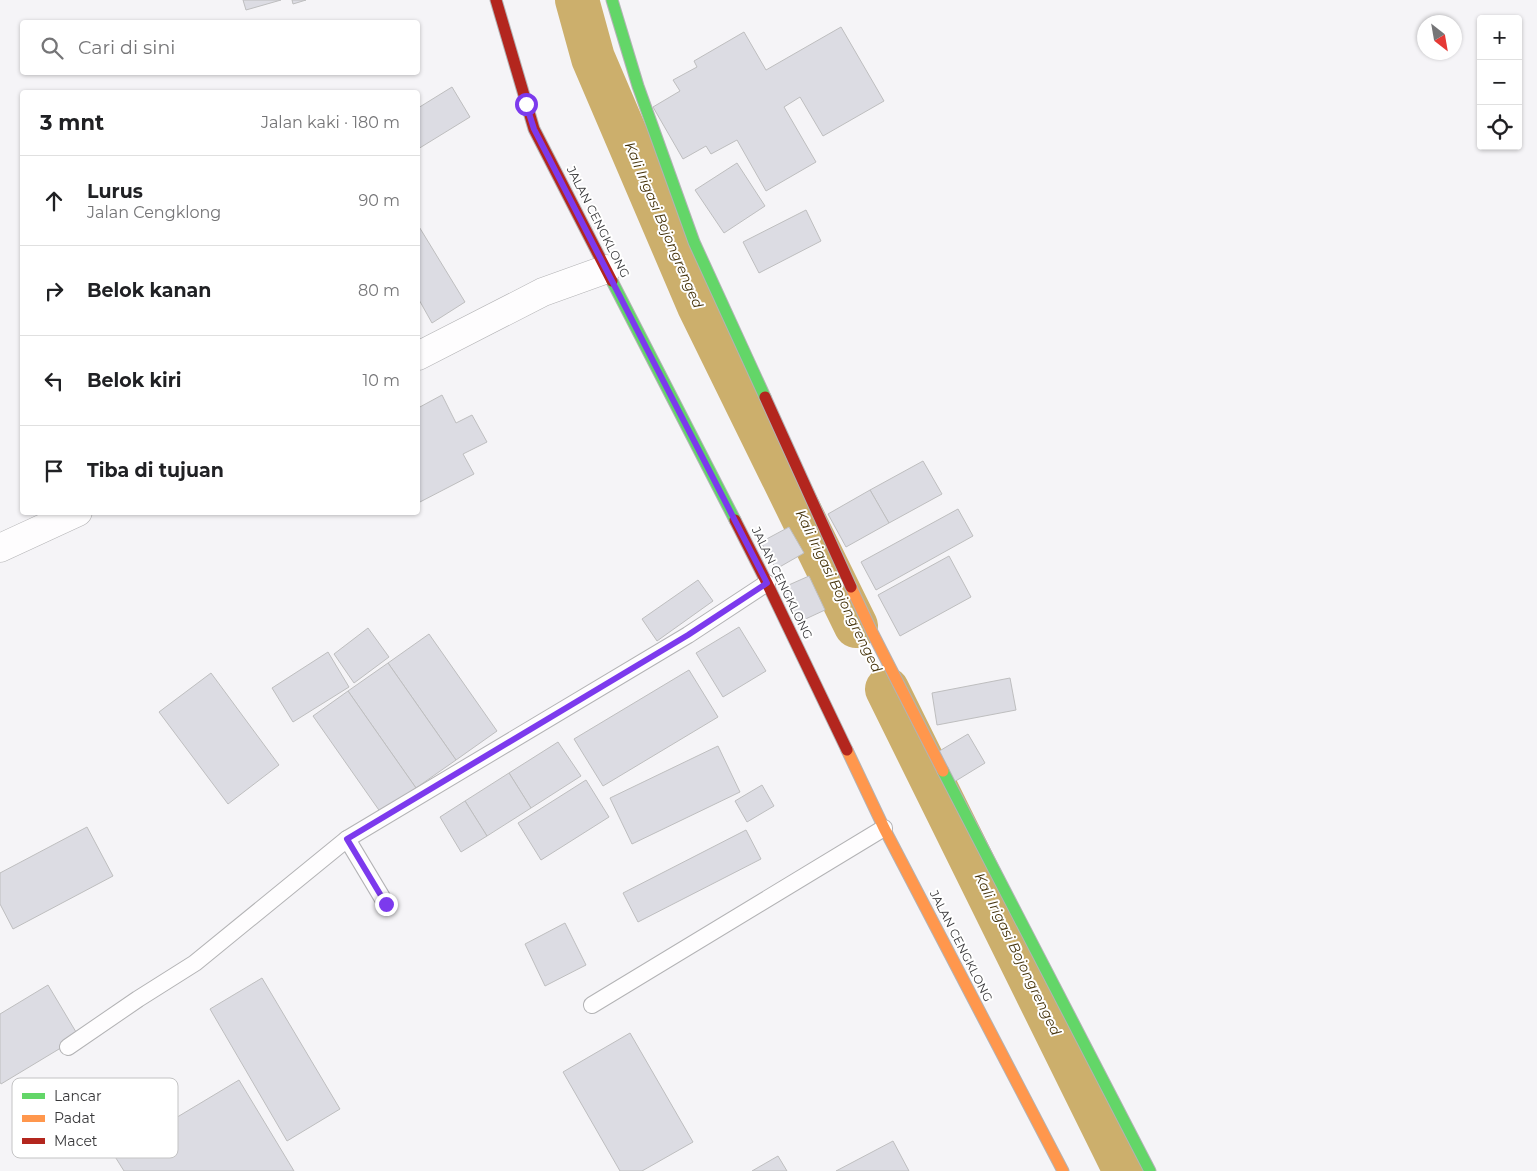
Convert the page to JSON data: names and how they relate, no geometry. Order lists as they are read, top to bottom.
{
  "streets": {
    "main road": ["JALAN CENGKLONG"]
  },
  "water": ["Kali Irigasi Bojongrenged"],
  "legend": ["Lancar", "Padat", "Macet"],
  "north": "bottom right",
  "page": {
    "map_buttons": ["+", "−"],
    "search": "Cari di sini",
    "heading": ["3 mnt", "Jalan kaki · 180 m"],
    "list": [
      ["Lurus", "Jalan Cengklong", "90 m"],
      ["Belok kanan", "80 m"],
      ["Belok kiri", "10 m"],
      "Tiba di tujuan"
    ]
  }
}
